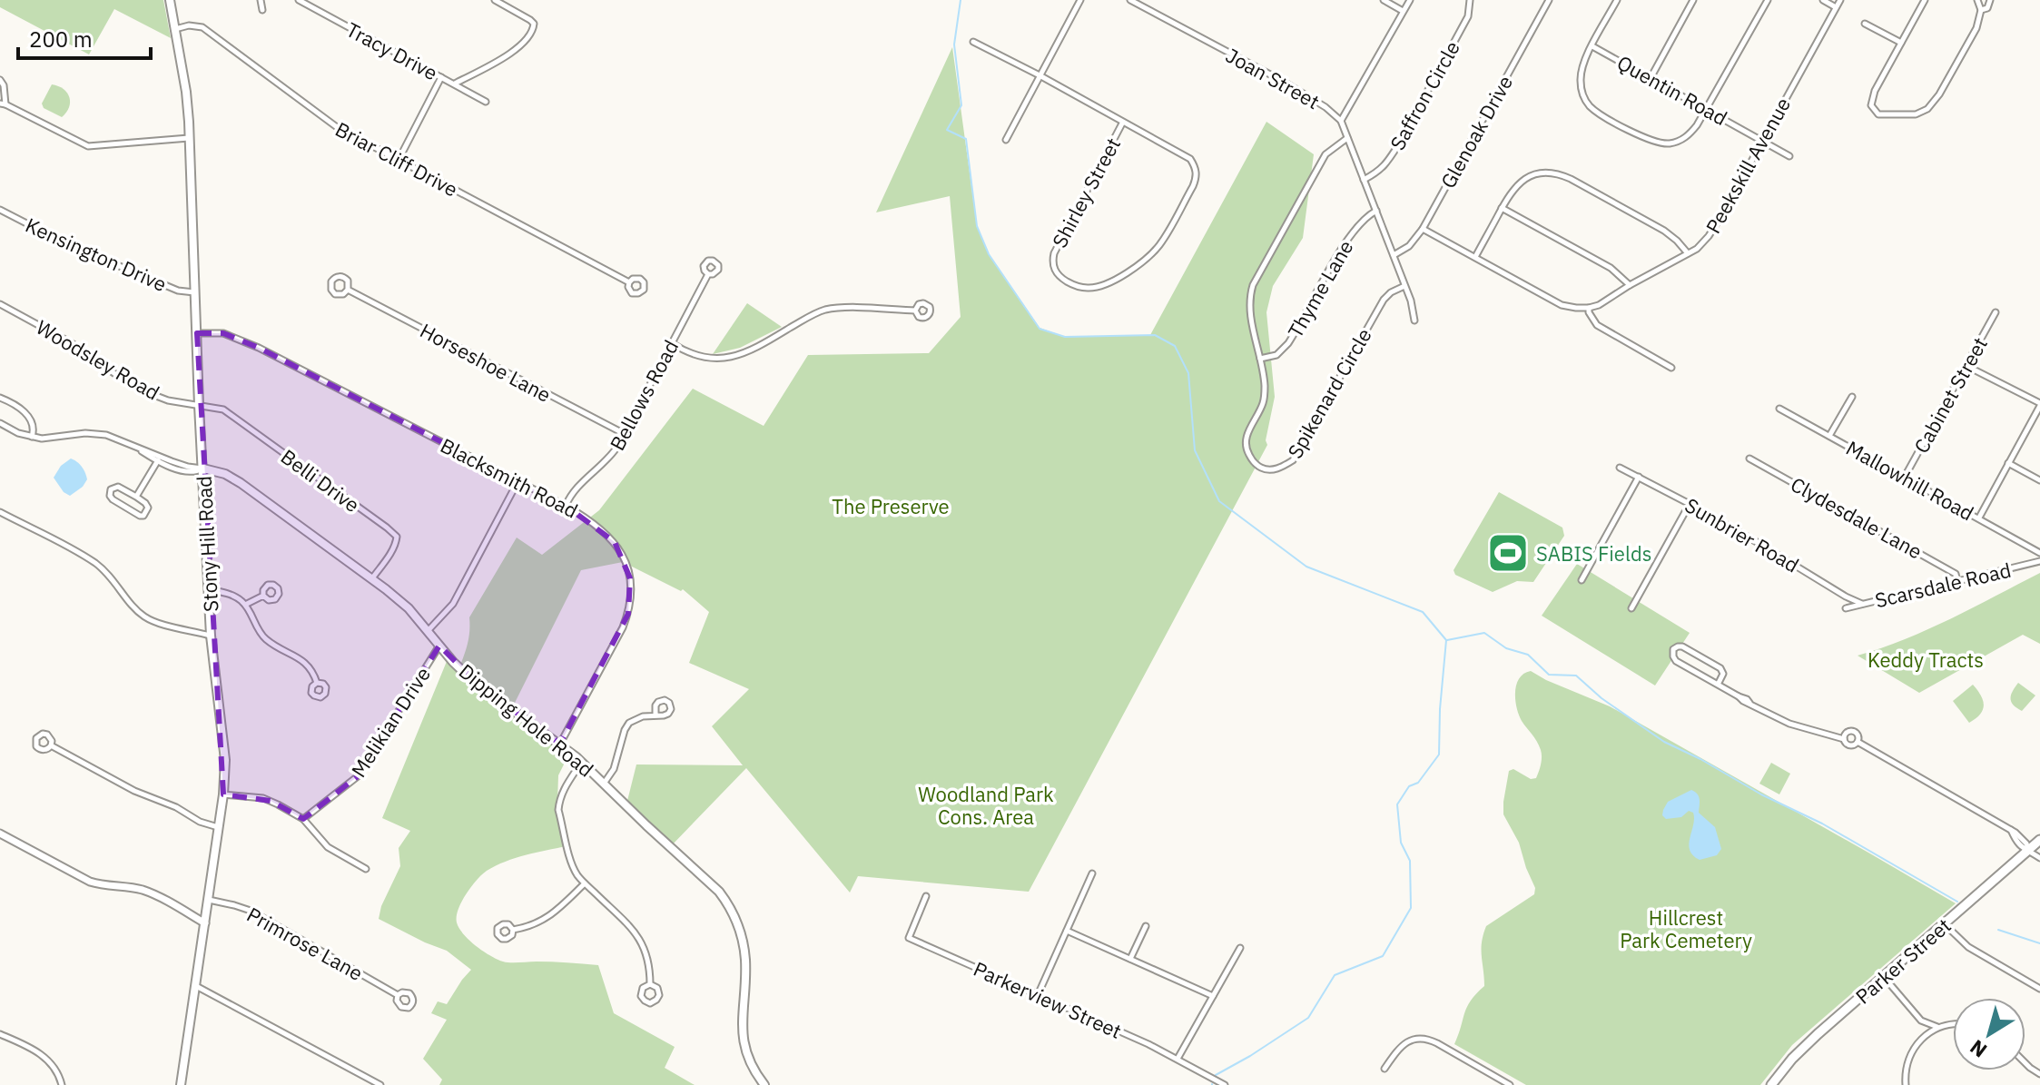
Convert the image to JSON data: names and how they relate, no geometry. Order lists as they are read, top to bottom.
{
  "streets": {
    "main road": ["Stony Hill Road", "Dipping Hole Road", "Parker Street"],
    "street": [
      "Tracy Drive",
      "Joan Street",
      "Quentin Road",
      "Saffron Circle",
      "Glenoak Drive",
      "Briar Cliff Drive",
      "Peekskill Avenue",
      "Shirley Street",
      "Kensington Drive",
      "Thyme Lane",
      "Woodsley Road",
      "Horseshoe Lane",
      "Spikenard Circle",
      "Bellows Road",
      "Cabinet Street",
      "Blacksmith Road",
      "Belli Drive",
      "Mallowhill Road",
      "Clydesdale Lane",
      "Sunbrier Road",
      "Scarsdale Road",
      "Melikian Drive",
      "Primrose Lane",
      "Parkerview Street"
    ]
  },
  "crossings": [
    ["Joan Street", "Saffron Circle"],
    ["Joan Street", "Glenoak Drive"],
    ["Joan Street", "Thyme Lane"],
    ["Joan Street", "Spikenard Circle"],
    ["Quentin Road", "Peekskill Avenue"],
    ["Briar Cliff Drive", "Stony Hill Road"],
    ["Kensington Drive", "Stony Hill Road"],
    ["Thyme Lane", "Spikenard Circle"],
    ["Woodsley Road", "Belli Drive"],
    ["Woodsley Road", "Stony Hill Road"],
    ["Horseshoe Lane", "Bellows Road"],
    ["Bellows Road", "Blacksmith Road"],
    ["Cabinet Street", "Mallowhill Road"],
    ["Blacksmith Road", "Stony Hill Road"],
    ["Blacksmith Road", "Dipping Hole Road"],
    ["Belli Drive", "Stony Hill Road"],
    ["Belli Drive", "Dipping Hole Road"],
    ["Clydesdale Lane", "Scarsdale Road"],
    ["Sunbrier Road", "Scarsdale Road"],
    ["Stony Hill Road", "Dipping Hole Road"],
    ["Stony Hill Road", "Primrose Lane"],
    ["Dipping Hole Road", "Melikian Drive"]
  ],
  "parks": [
    "The Preserve",
    "Keddy Tracts",
    "Woodland Park Cons. Area",
    "Hillcrest Park Cemetery"
  ],
  "places": {
    "sports": ["SABIS Fields"]
  },
  "scale_bar": "200 m",
  "north": "bottom left"
}
